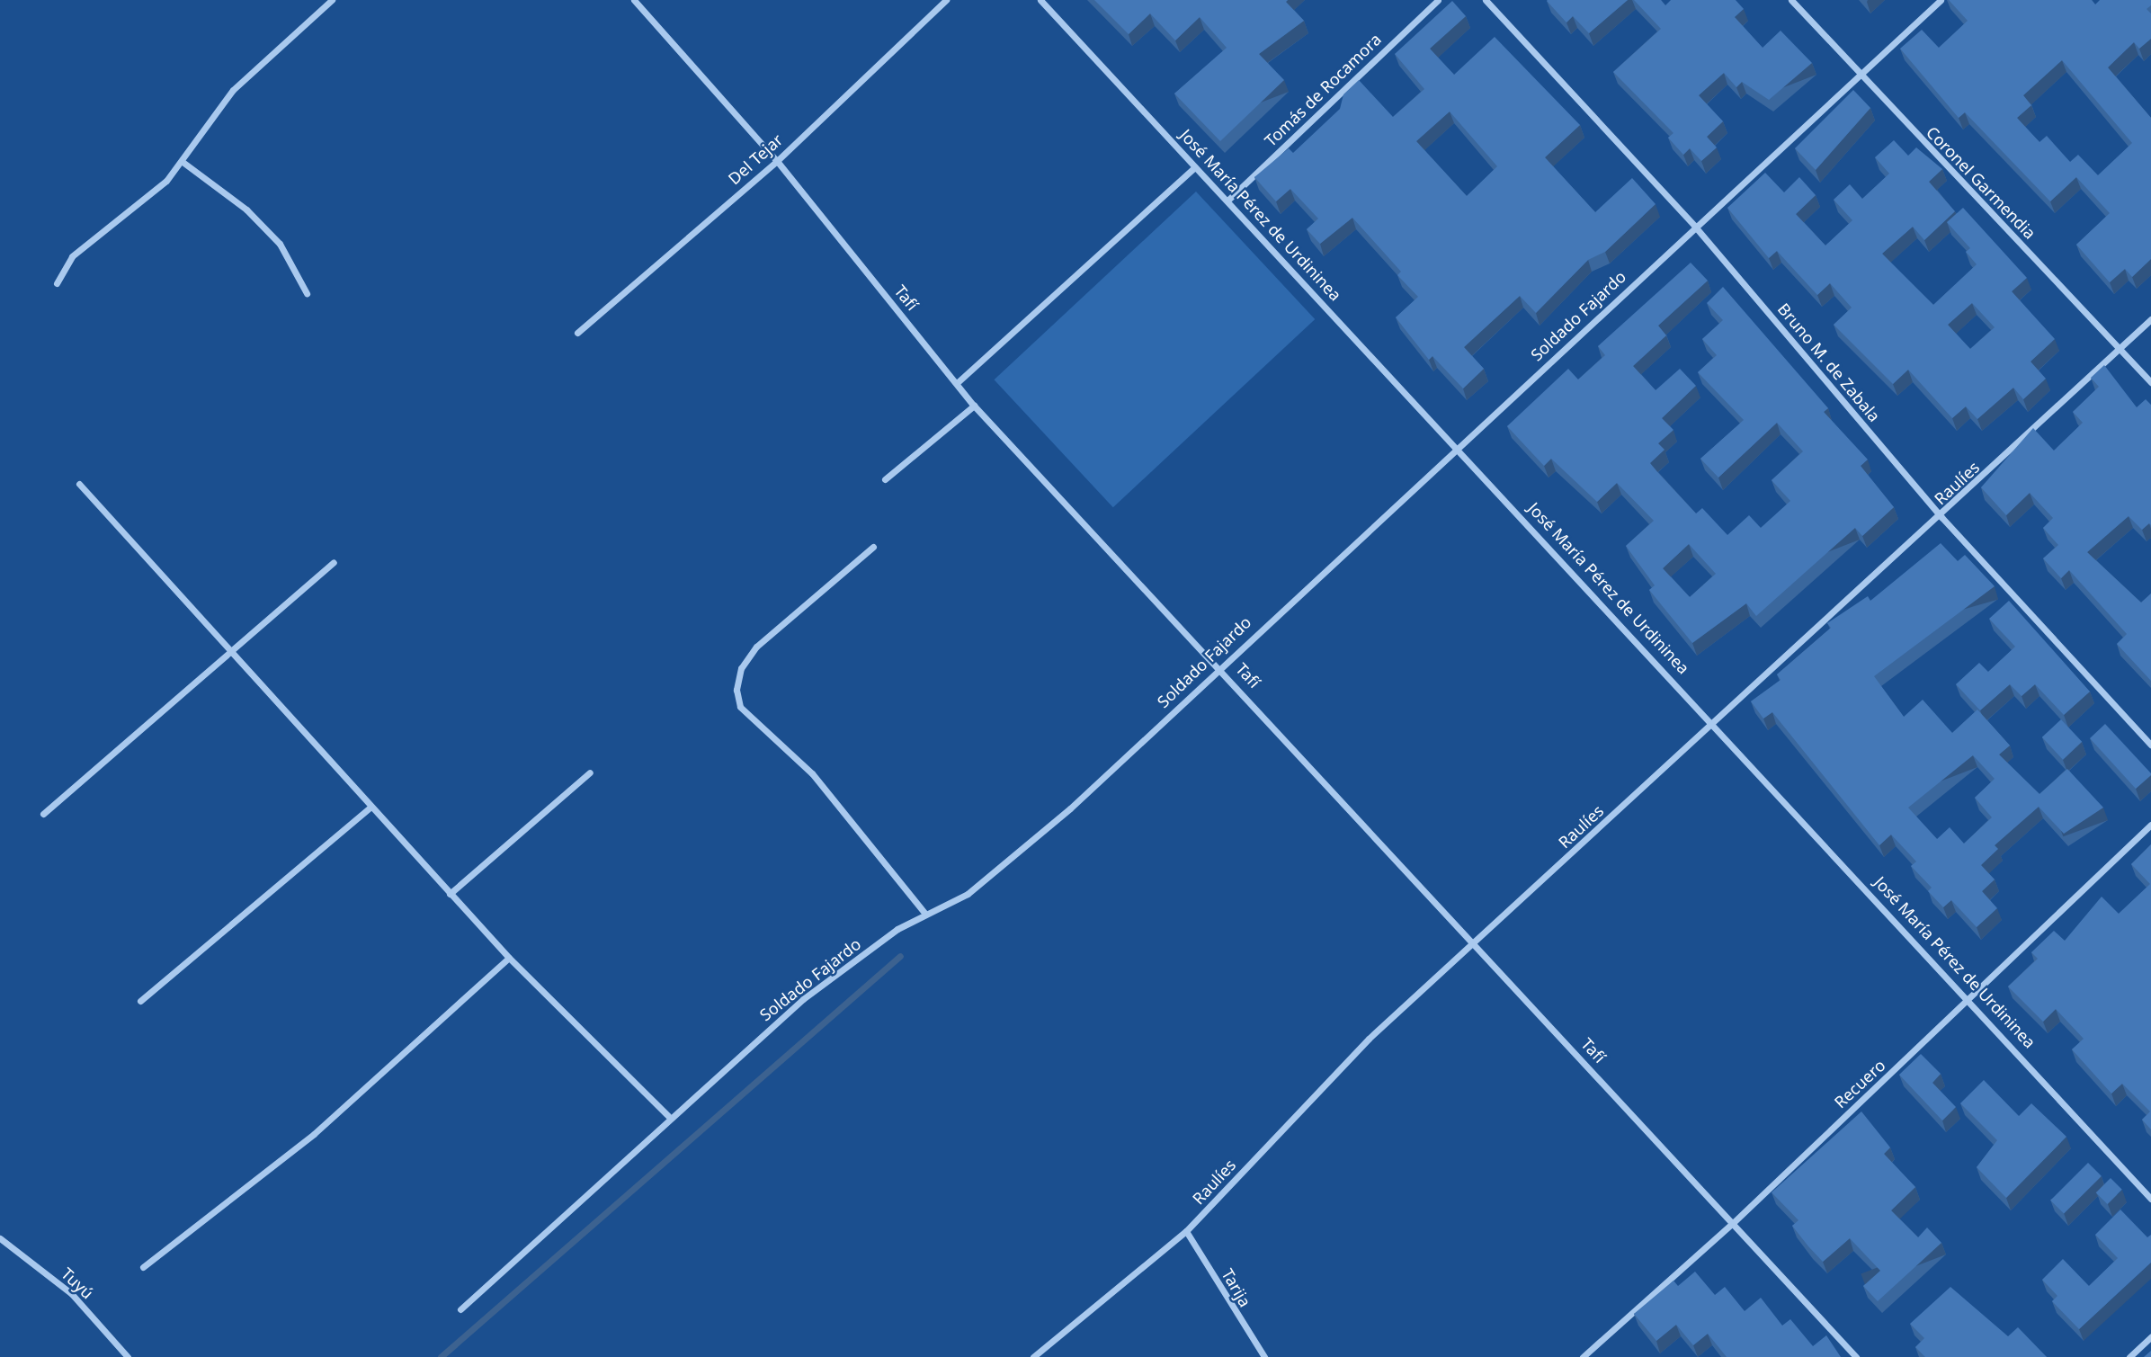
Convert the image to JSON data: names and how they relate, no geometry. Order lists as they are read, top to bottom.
{
  "streets": {
    "street": [
      "Tomás de Rocamora",
      "Del Tejar",
      "Coronel Garmendia",
      "José María Pérez de Urdininea",
      "Tafí",
      "Soldado Fajardo",
      "Bruno M. de Zabala",
      "Raulíes",
      "Recuero",
      "Tuyú",
      "Tarija"
    ]
  },
  "crossings": [
    ["Tomás de Rocamora", "José María Pérez de Urdininea"],
    ["Del Tejar", "Tafí"],
    ["Coronel Garmendia", "Soldado Fajardo"],
    ["Coronel Garmendia", "Raulíes"],
    ["José María Pérez de Urdininea", "Soldado Fajardo"],
    ["José María Pérez de Urdininea", "Raulíes"],
    ["José María Pérez de Urdininea", "Recuero"],
    ["Tafí", "Soldado Fajardo"],
    ["Tafí", "Raulíes"],
    ["Tafí", "Recuero"],
    ["Soldado Fajardo", "Bruno M. de Zabala"],
    ["Bruno M. de Zabala", "Raulíes"],
    ["Raulíes", "Tarija"]
  ]
}
